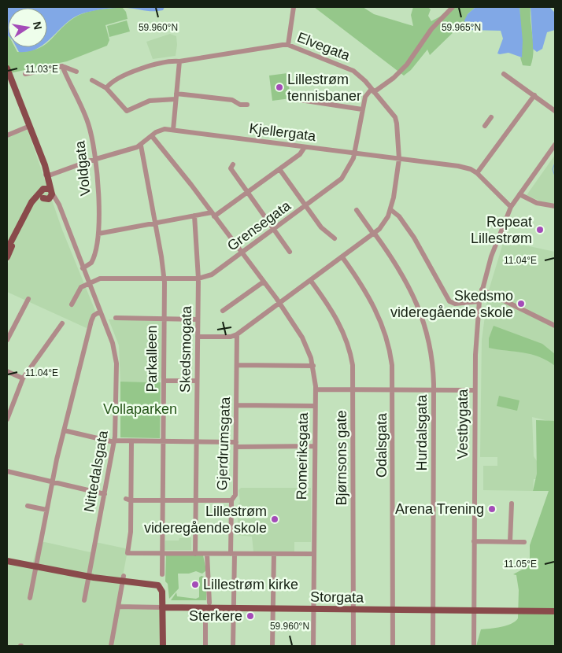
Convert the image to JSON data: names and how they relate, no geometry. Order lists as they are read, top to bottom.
{
  "streets": {
    "main road": ["Nittedalsgata", "Storgata"],
    "street": [
      "Elvegata",
      "Kjellergata",
      "Voldgata",
      "Grensegata",
      "Skedsmogata",
      "Parkalleen",
      "Vestbygata",
      "Hurdalsgata",
      "Gjerdrumsgata",
      "Odalsgata",
      "Romeriksgata",
      "Bjørnsons gate"
    ]
  },
  "crossings": [
    ["Elvegata", "Kjellergata"],
    ["Elvegata", "Grensegata"],
    ["Kjellergata", "Voldgata"],
    ["Kjellergata", "Grensegata"],
    ["Kjellergata", "Parkalleen"],
    ["Kjellergata", "Vestbygata"],
    ["Kjellergata", "Romeriksgata"],
    ["Kjellergata", "Nittedalsgata"],
    ["Voldgata", "Nittedalsgata"],
    ["Grensegata", "Skedsmogata"],
    ["Grensegata", "Parkalleen"],
    ["Grensegata", "Romeriksgata"],
    ["Grensegata", "Nittedalsgata"],
    ["Vestbygata", "Storgata"],
    ["Hurdalsgata", "Storgata"],
    ["Gjerdrumsgata", "Storgata"],
    ["Odalsgata", "Storgata"],
    ["Romeriksgata", "Storgata"],
    ["Bjørnsons gate", "Storgata"]
  ],
  "parks": ["Vollaparken"],
  "places": [
    "Lillestrøm tennisbaner",
    "Repeat Lillestrøm",
    "Skedsmo videregående skole",
    "Arena Trening",
    "Lillestrøm videregående skole",
    "Lillestrøm kirke",
    "Sterkere"
  ],
  "north": "right",
  "coordinates": [
    "59.960°N",
    "59.965°N",
    "11.03°E",
    "11.04°E",
    "11.05°E"
  ]
}
